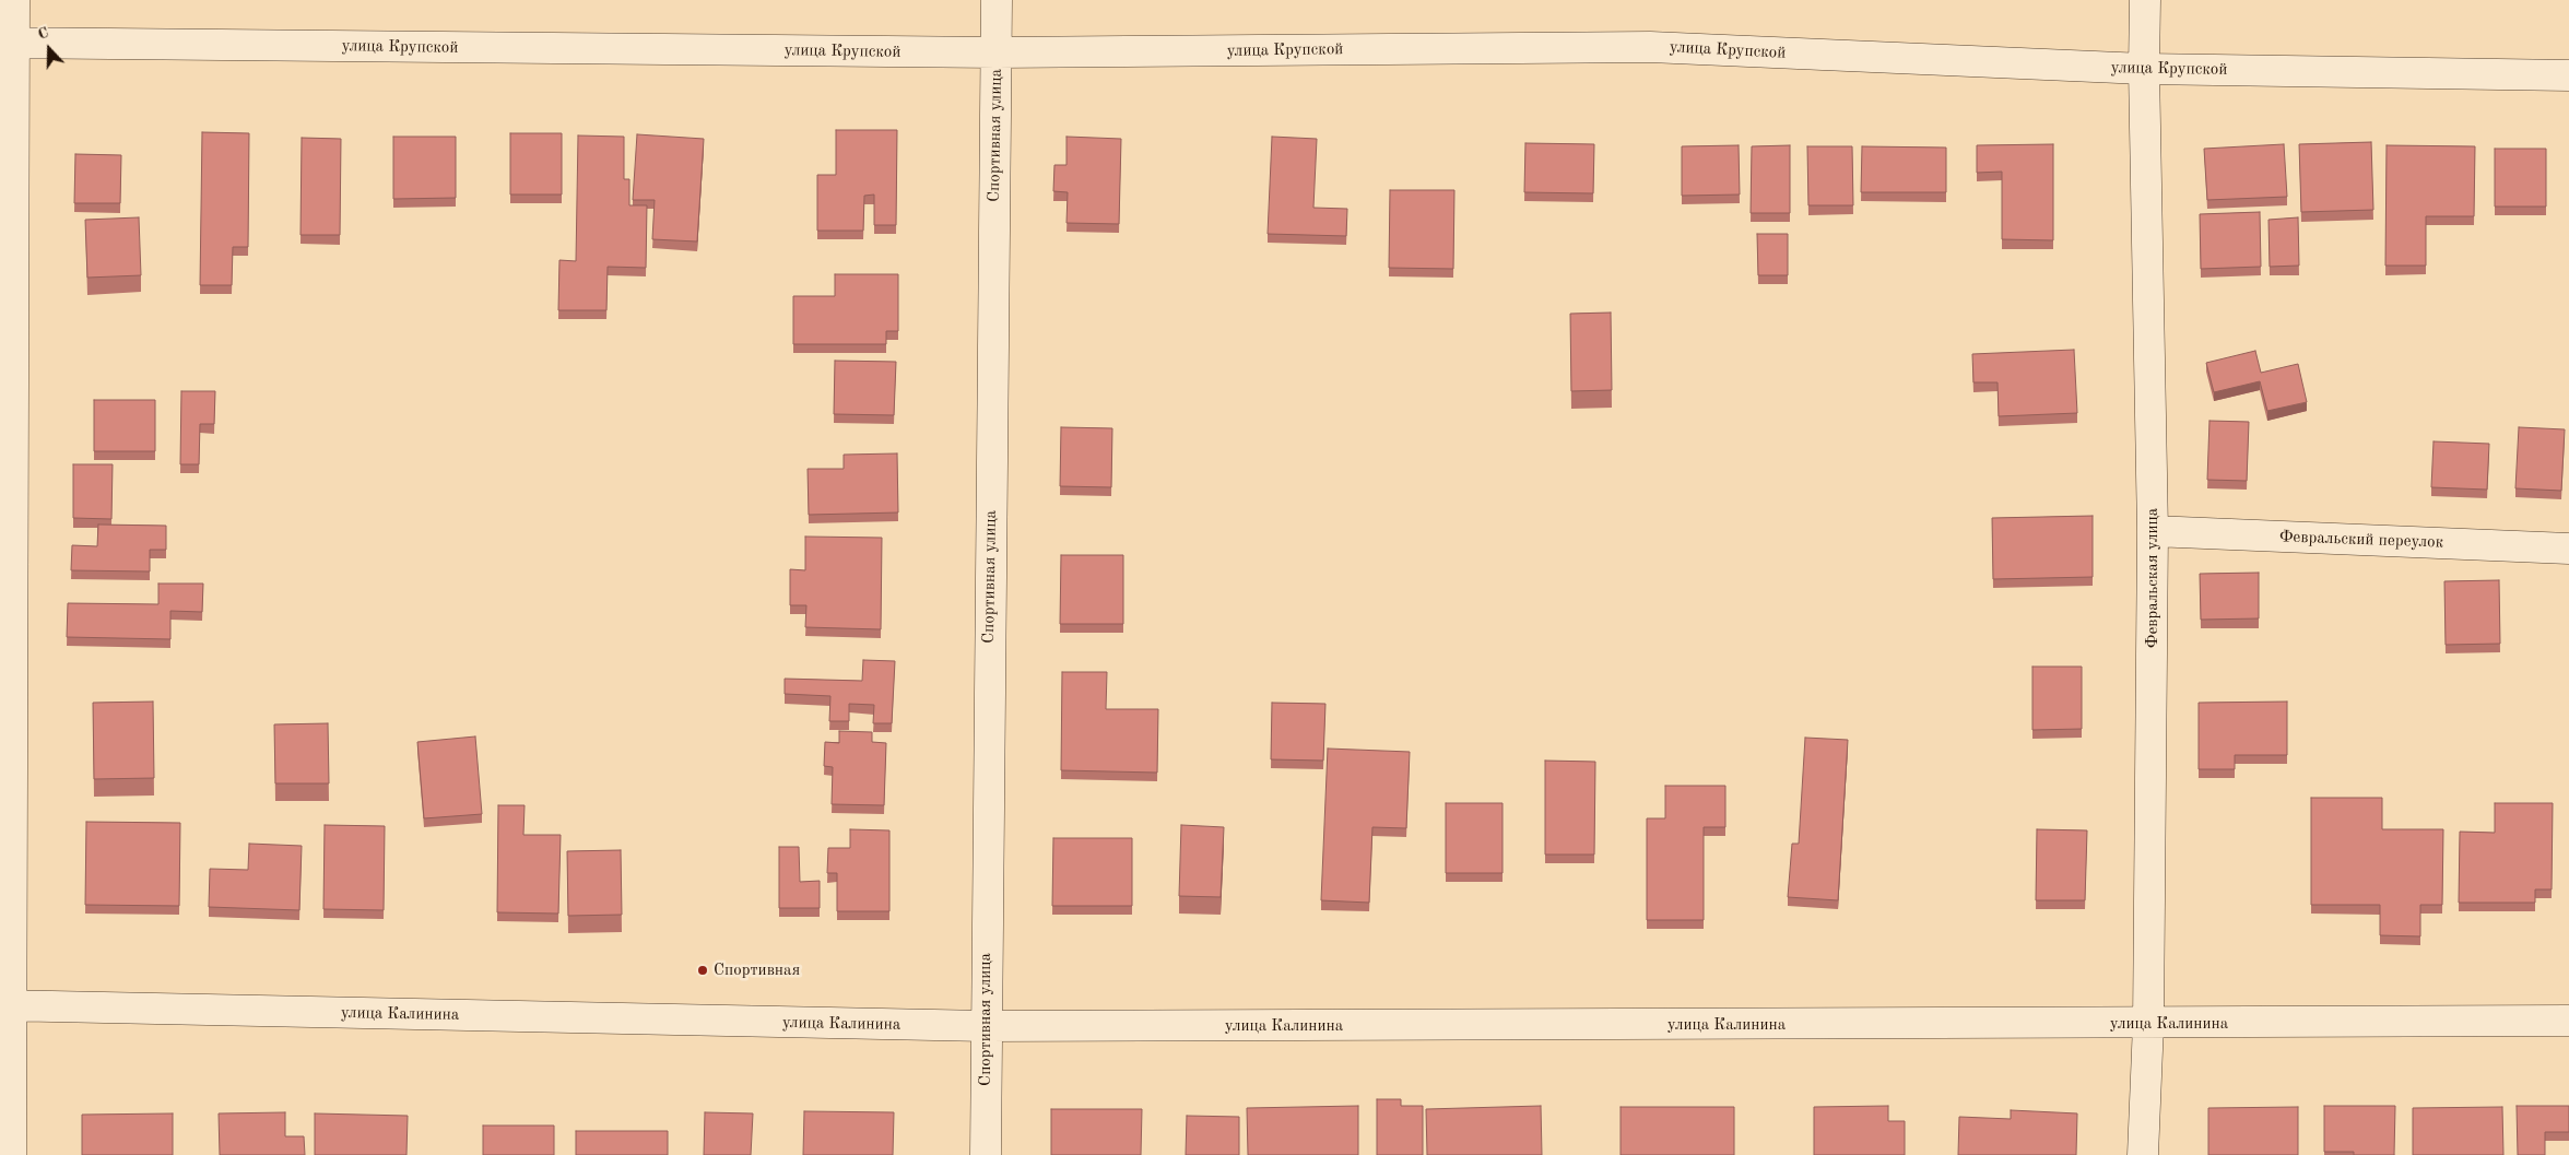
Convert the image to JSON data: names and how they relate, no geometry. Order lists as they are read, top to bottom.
{
  "streets": {
    "street": [
      "улица Крупской",
      "Спортивная улица",
      "Февральский переулок",
      "Февральская улица",
      "улица Калинина"
    ]
  },
  "crossings": [
    ["улица Крупской", "Спортивная улица"],
    ["улица Крупской", "Февральская улица"],
    ["Спортивная улица", "улица Калинина"],
    ["Февральский переулок", "Февральская улица"],
    ["Февральская улица", "улица Калинина"]
  ],
  "places": ["Спортивная"],
  "north": "top"
}
